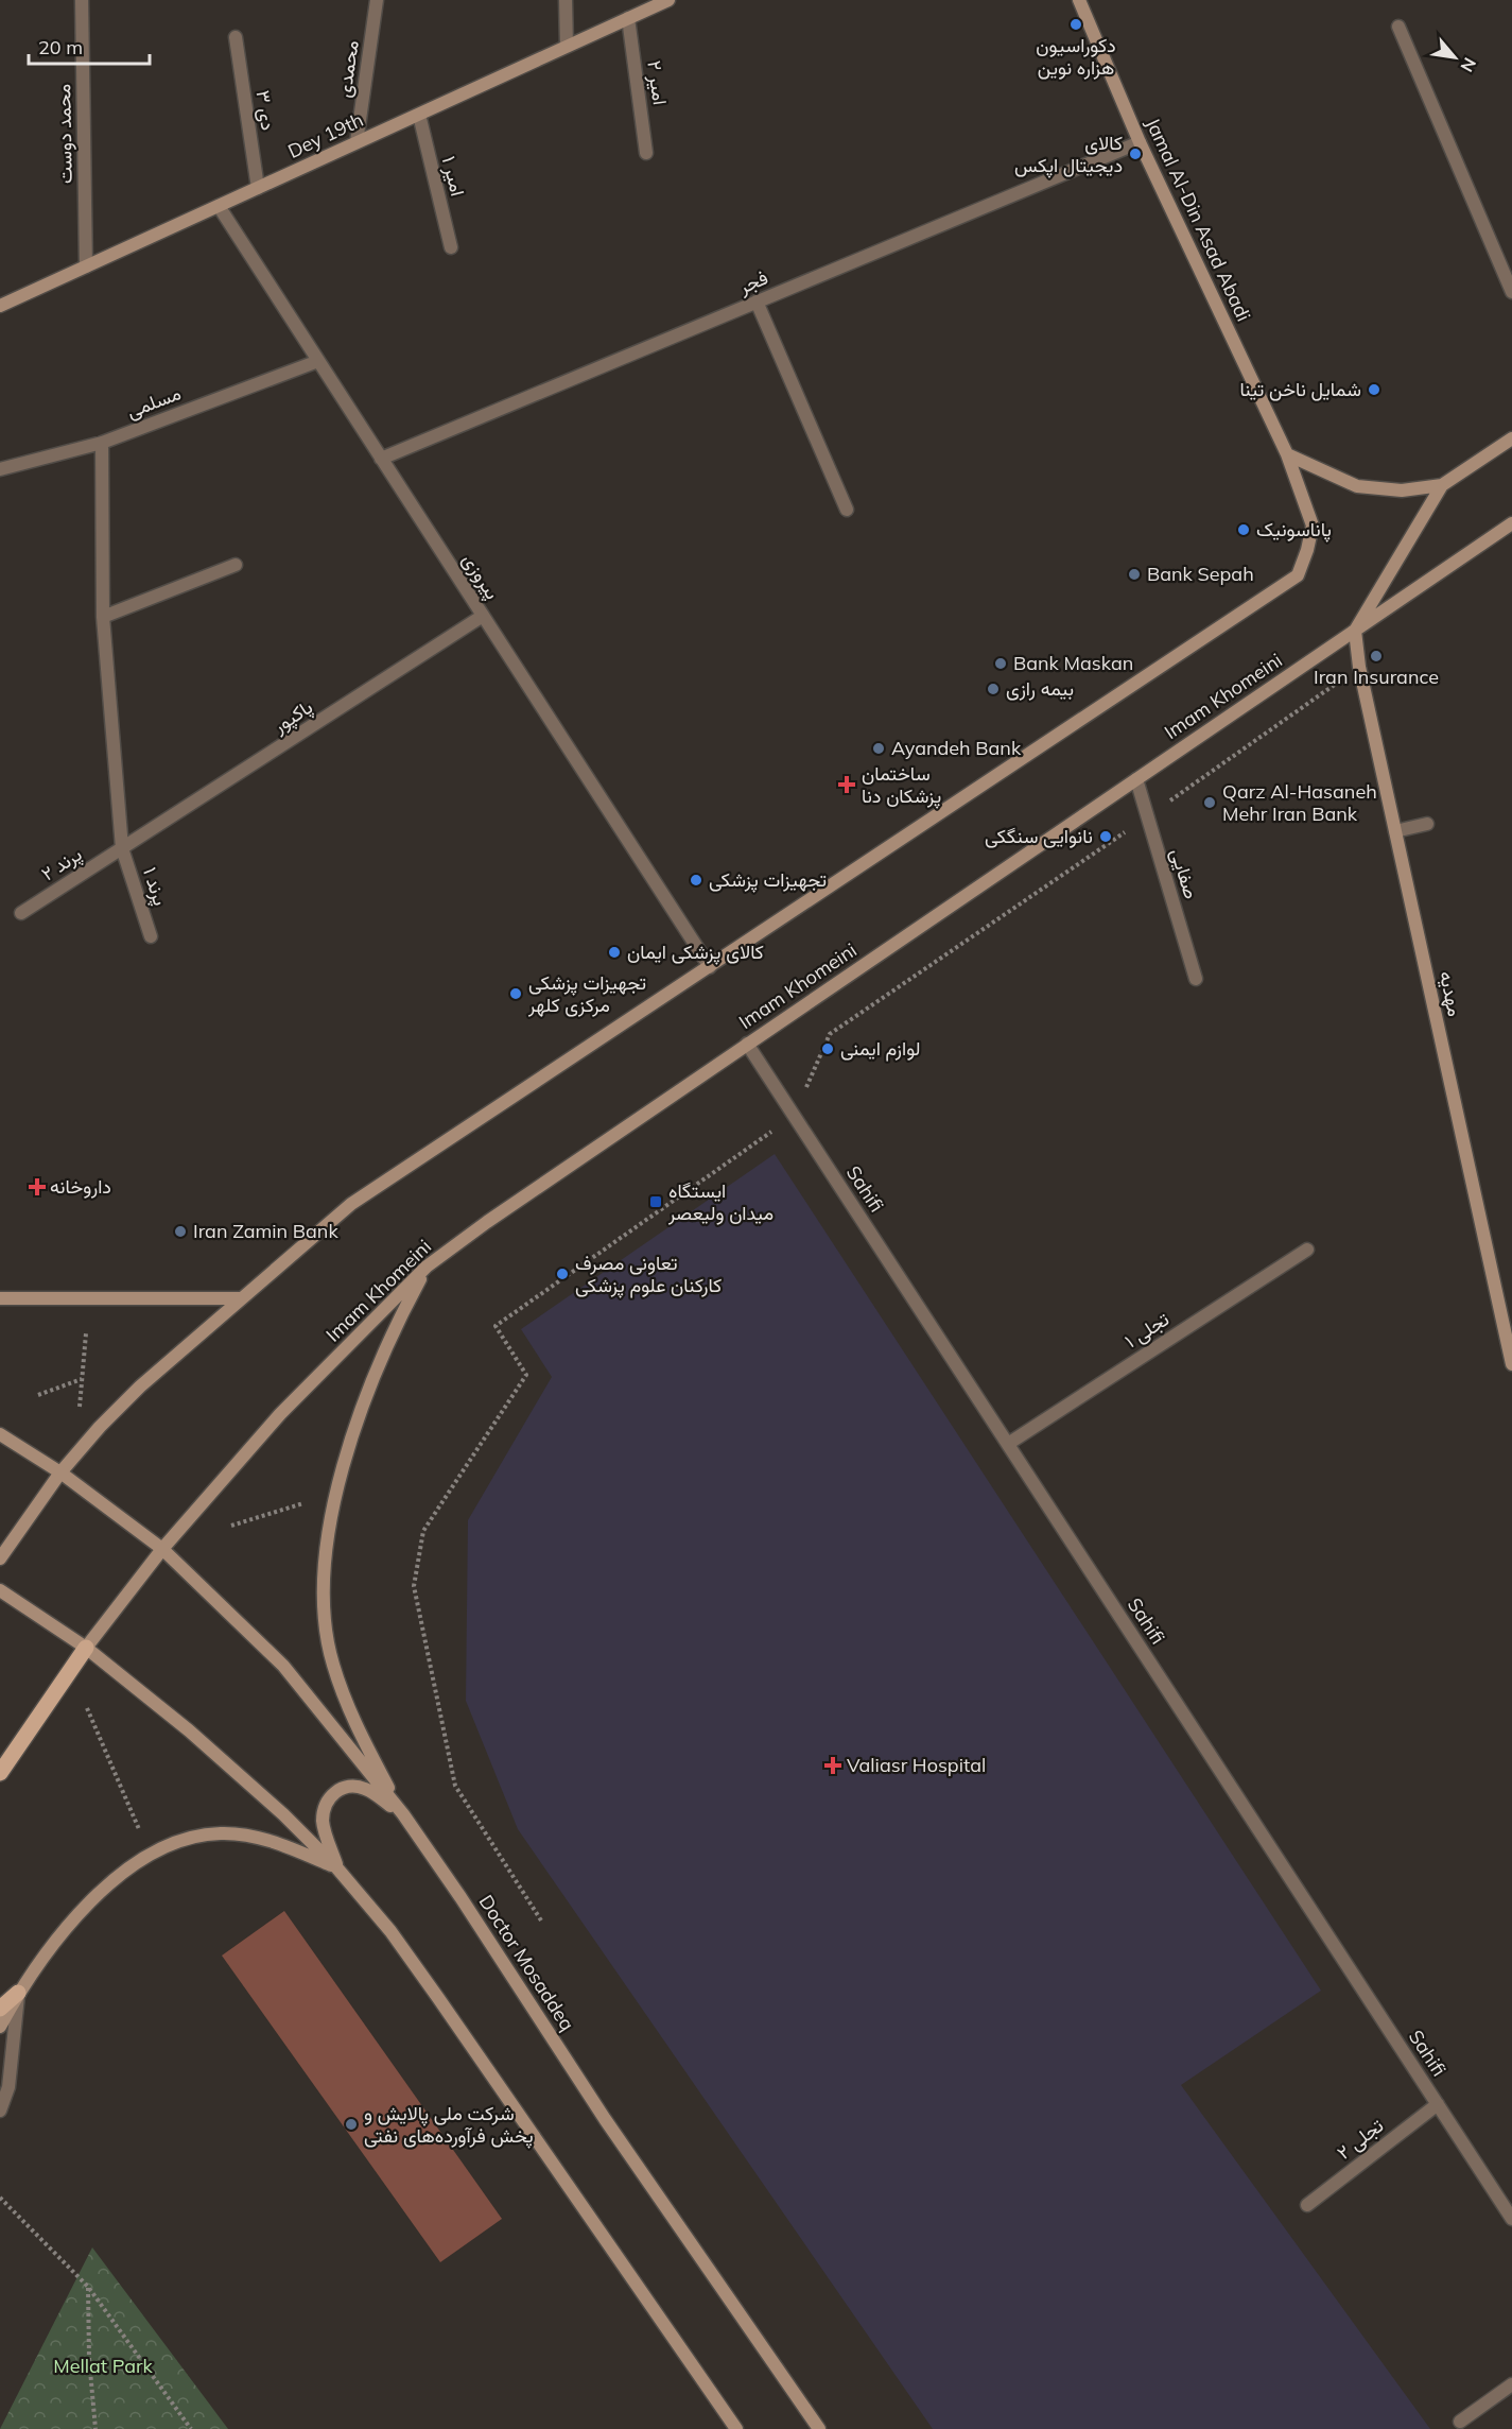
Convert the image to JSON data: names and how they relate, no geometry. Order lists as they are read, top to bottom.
{
  "streets": {
    "main road": [
      "Dey 19th",
      "Jamal Al-Din Asad Abadi",
      "Imam Khomeini",
      "مهدیه",
      "Doctor Mosaddeq"
    ],
    "street": [
      "محمدی",
      "امیر ۲",
      "دی ۳",
      "محمد دوست",
      "امیر ۱",
      "فجر",
      "مسلمی",
      "پیروزی",
      "پاکپور",
      "پرند ۲",
      "صفایی",
      "پرند ۱",
      "Sahifi",
      "تجلی ١",
      "تجلی ۲"
    ]
  },
  "crossings": [
    ["محمدی", "Dey 19th"],
    ["امیر ۲", "Dey 19th"],
    ["دی ۳", "Dey 19th"],
    ["محمد دوست", "Dey 19th"],
    ["Dey 19th", "امیر ۱"],
    ["Dey 19th", "پیروزی"],
    ["Jamal Al-Din Asad Abadi", "فجر"],
    ["Jamal Al-Din Asad Abadi", "پیروزی"],
    ["فجر", "پیروزی"],
    ["مسلمی", "پیروزی"],
    ["مسلمی", "پرند ۱"],
    ["پیروزی", "پاکپور"],
    ["Imam Khomeini", "صفایی"],
    ["Imam Khomeini", "مهدیه"],
    ["Imam Khomeini", "Sahifi"],
    ["Imam Khomeini", "Doctor Mosaddeq"],
    ["پاکپور", "پرند ۲"],
    ["پاکپور", "پرند ۱"],
    ["پرند ۲", "پرند ۱"],
    ["Sahifi", "تجلی ١"],
    ["Sahifi", "تجلی ۲"]
  ],
  "parks": ["Mellat Park"],
  "places": {
    "other": [
      "دکوراسیون هزاره نوین",
      "کالای دیجیتال اپکس",
      "شمایل ناخن تینا",
      "پاناسونیک",
      "Bank Sepah",
      "Iran Insurance",
      "Bank Maskan",
      "بیمه رازی",
      "Ayandeh Bank",
      "Qarz Al-Hasaneh Mehr Iran Bank",
      "نانوایی سنگکی",
      "تجهیزات پزشکی",
      "کالای پزشکی ایمان",
      "تجهیزات پزشکی مرکزی کلهر",
      "لوازم ایمنی",
      "Iran Zamin Bank",
      "تعاونی مصرف کارکنان علوم پزشکی",
      "شرکت ملی پالایش و پخش فرآورده‌های نفتی"
    ],
    "health": ["ساختمان پزشکان دنا", "داروخانه", "Valiasr Hospital"],
    "transit": ["ایستگاه میدان ولیعصر"]
  },
  "scale_bar": "20 m",
  "north": "bottom right"
}
